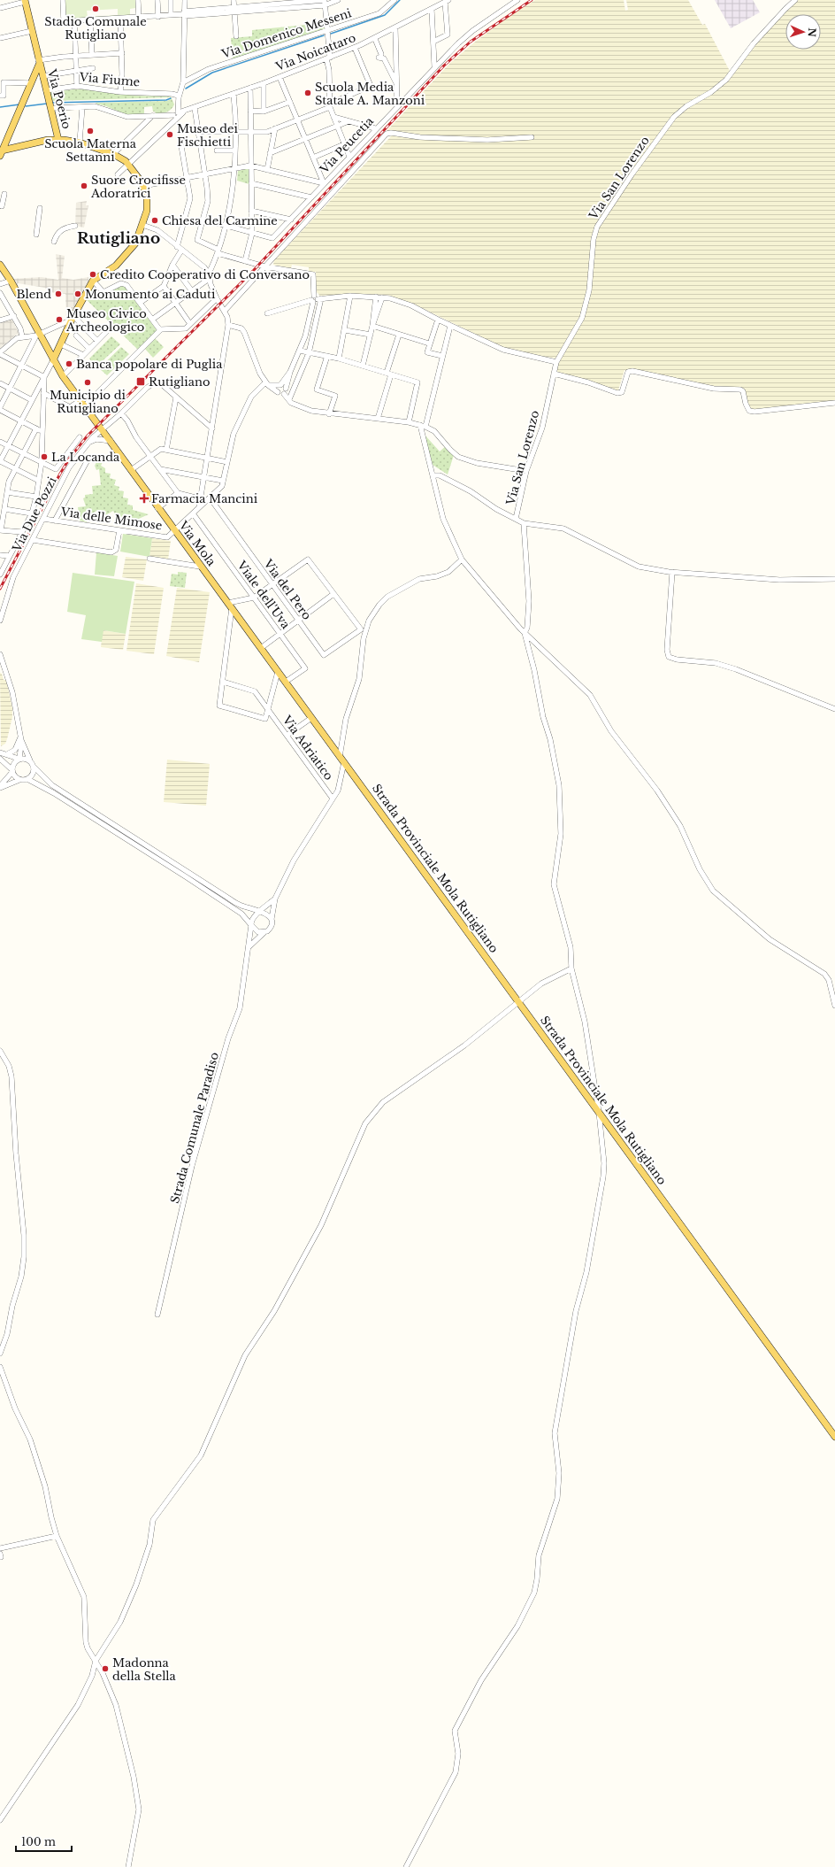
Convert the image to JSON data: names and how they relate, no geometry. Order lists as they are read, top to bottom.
{
  "streets": {
    "main road": ["Via Poerio", "Via Mola", "Strada Provinciale Mola Rutigliano"],
    "street": [
      "Via Domenico Messeni",
      "Via Noicattaro",
      "Via Fiume",
      "Via Peucetia",
      "Via San Lorenzo",
      "Via Due Pozzi",
      "Via delle Mimose",
      "Via del Pero",
      "Viale dell'Uva",
      "Via Adriatico",
      "Strada Comunale Paradiso"
    ]
  },
  "crossings": [
    ["Via Fiume", "Via Poerio"],
    ["Via Due Pozzi", "Via delle Mimose"],
    ["Via Due Pozzi", "Via Mola"],
    ["Via delle Mimose", "Via Mola"],
    ["Via Mola", "Viale dell'Uva"],
    ["Via Mola", "Strada Provinciale Mola Rutigliano"]
  ],
  "districts": ["Rutigliano"],
  "places": {
    "other": [
      "Stadio Comunale Rutigliano",
      "Scuola Media Statale A. Manzoni",
      "Scuola Materna Settanni",
      "Museo dei Fischietti",
      "Suore Crocifisse Adoratrici",
      "Chiesa del Carmine",
      "Credito Cooperativo di Conversano",
      "Blend",
      "Monumento ai Caduti",
      "Museo Civico Archeologico",
      "Banca popolare di Puglia",
      "Municipio di Rutigliano",
      "La Locanda",
      "Madonna della Stella"
    ],
    "transit": ["Rutigliano"],
    "health": ["Farmacia Mancini"]
  },
  "scale_bar": "100 m",
  "north": "right"
}
